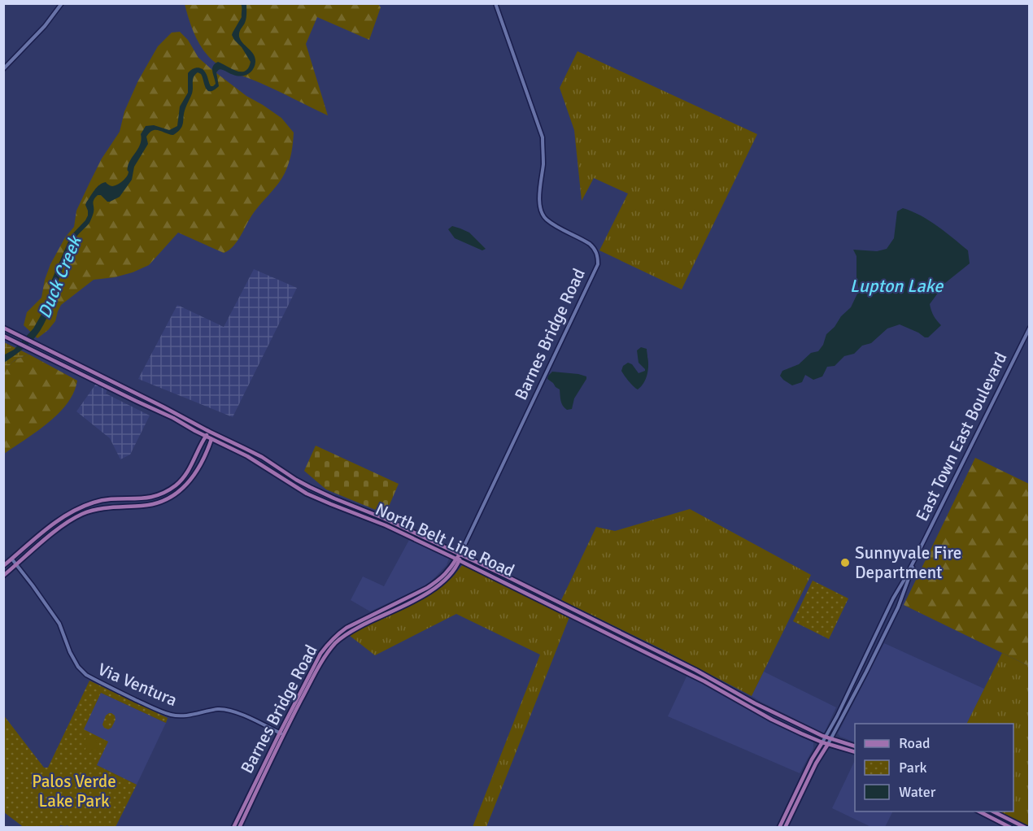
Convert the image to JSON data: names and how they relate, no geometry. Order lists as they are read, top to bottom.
{
  "streets": {
    "main road": ["Barnes Bridge Road", "North Belt Line Road"],
    "street": ["East Town East Boulevard", "Via Ventura"]
  },
  "crossings": [
    ["Barnes Bridge Road", "North Belt Line Road"],
    ["Barnes Bridge Road", "Via Ventura"],
    ["East Town East Boulevard", "North Belt Line Road"]
  ],
  "water": ["Duck Creek", "Lupton Lake"],
  "parks": ["Palos Verde Lake Park"],
  "places": ["Sunnyvale Fire Department"],
  "legend": ["Road", "Park", "Water"]
}
